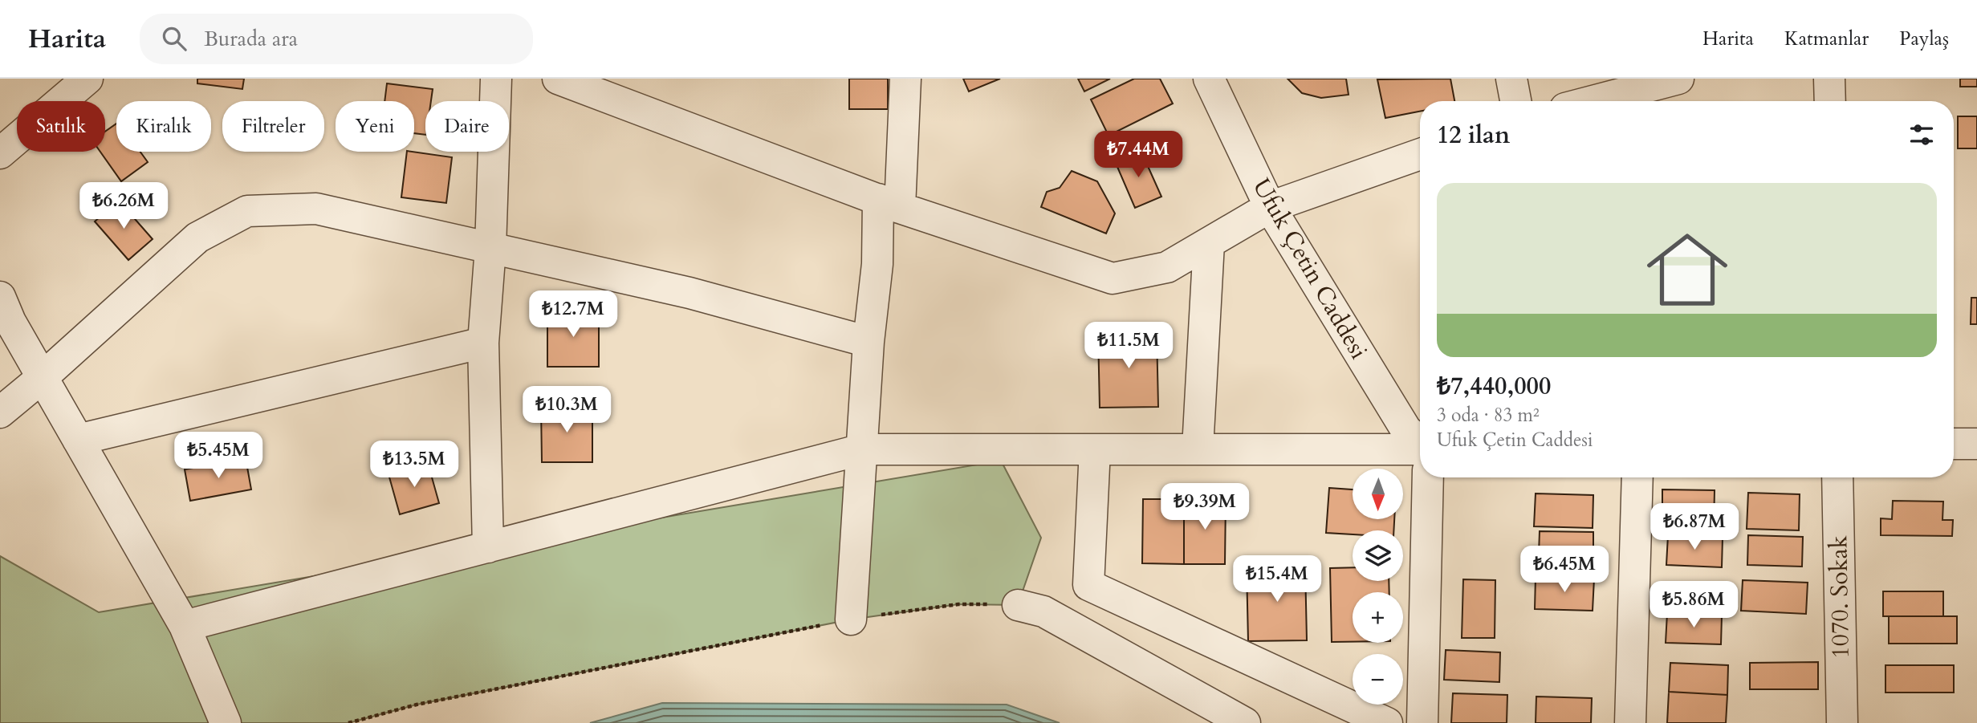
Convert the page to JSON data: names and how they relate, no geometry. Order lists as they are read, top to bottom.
{
  "streets": {
    "street": ["Ufuk Çetin Caddesi", "1070. Sokak"]
  },
  "north": "bottom",
  "page": {
    "header": "Harita",
    "search": "Burada ara",
    "nav": ["Harita", "Katmanlar", "Paylaş"],
    "chip": [
      "Satılık",
      "Kiralık",
      "Filtreler",
      "Yeni",
      "Daire"
    ],
    "heading": "12 ilan",
    "price": [
      "₺7.44M",
      "₺6.26M",
      "₺12.7M",
      "₺11.5M",
      "₺10.3M",
      "₺5.45M",
      "₺13.5M",
      "₺9.39M",
      "₺6.87M",
      "₺6.45M",
      "₺15.4M",
      "₺5.86M"
    ],
    "list": [
      {
        "name": "₺7,440,000",
        "note": "3 oda · 83 m² · Ufuk Çetin Caddesi"
      }
    ],
    "map_buttons": ["+", "−"]
  }
}
